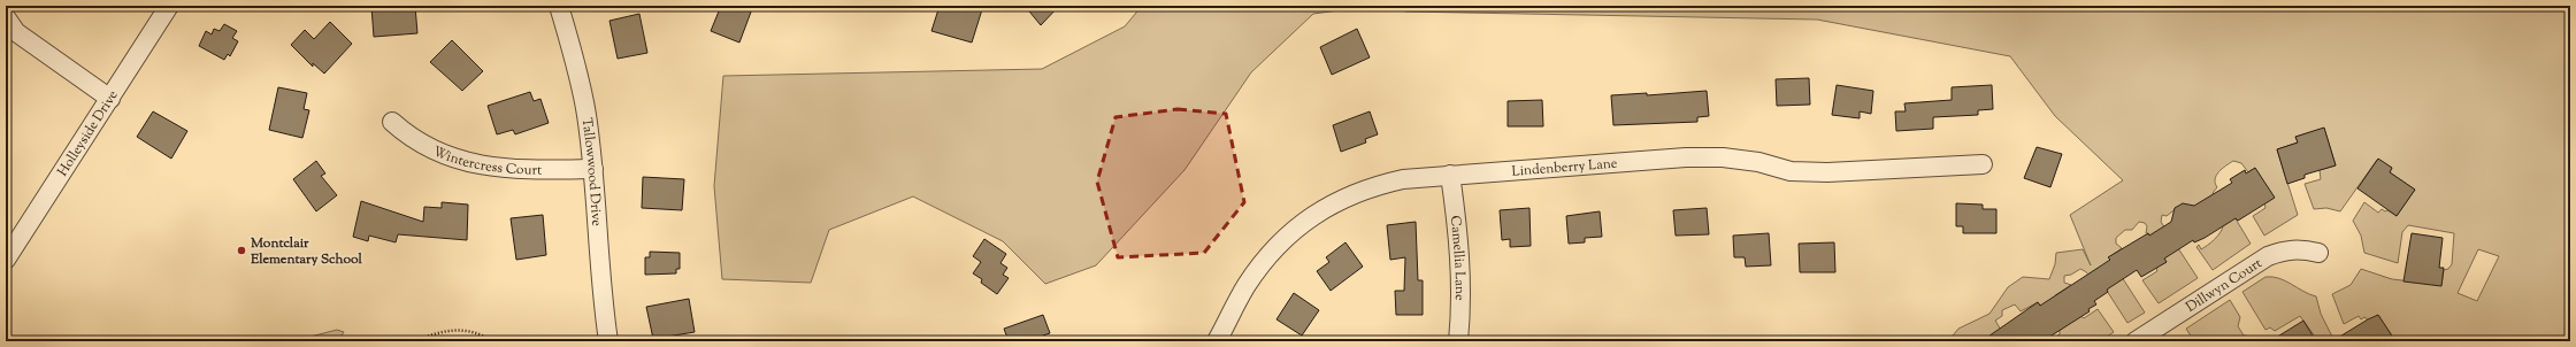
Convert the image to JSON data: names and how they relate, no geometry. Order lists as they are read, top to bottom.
{
  "streets": {
    "street": [
      "Holleyside Drive",
      "Wintercress Court",
      "Lindenberry Lane",
      "Tallowwood Drive",
      "Camellia Lane",
      "Dillwyn Court"
    ]
  },
  "crossings": [
    ["Wintercress Court", "Tallowwood Drive"],
    ["Lindenberry Lane", "Camellia Lane"]
  ],
  "places": ["Montclair Elementary School"]
}
